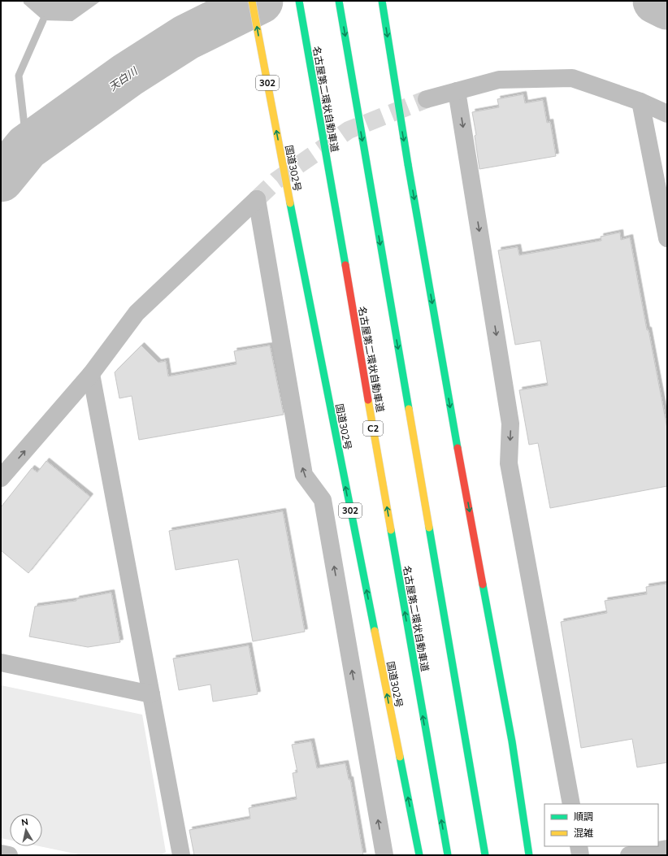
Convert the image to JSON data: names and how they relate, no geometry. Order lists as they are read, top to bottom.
{
  "streets": {
    "highway": [
      "302",
      "名古屋第二環状自動車道",
      "国道302号",
      "C2"
    ]
  },
  "one_way": ["国道302号"],
  "water": ["天白川"],
  "legend": ["順調", "混雑"],
  "north": "top"
}
